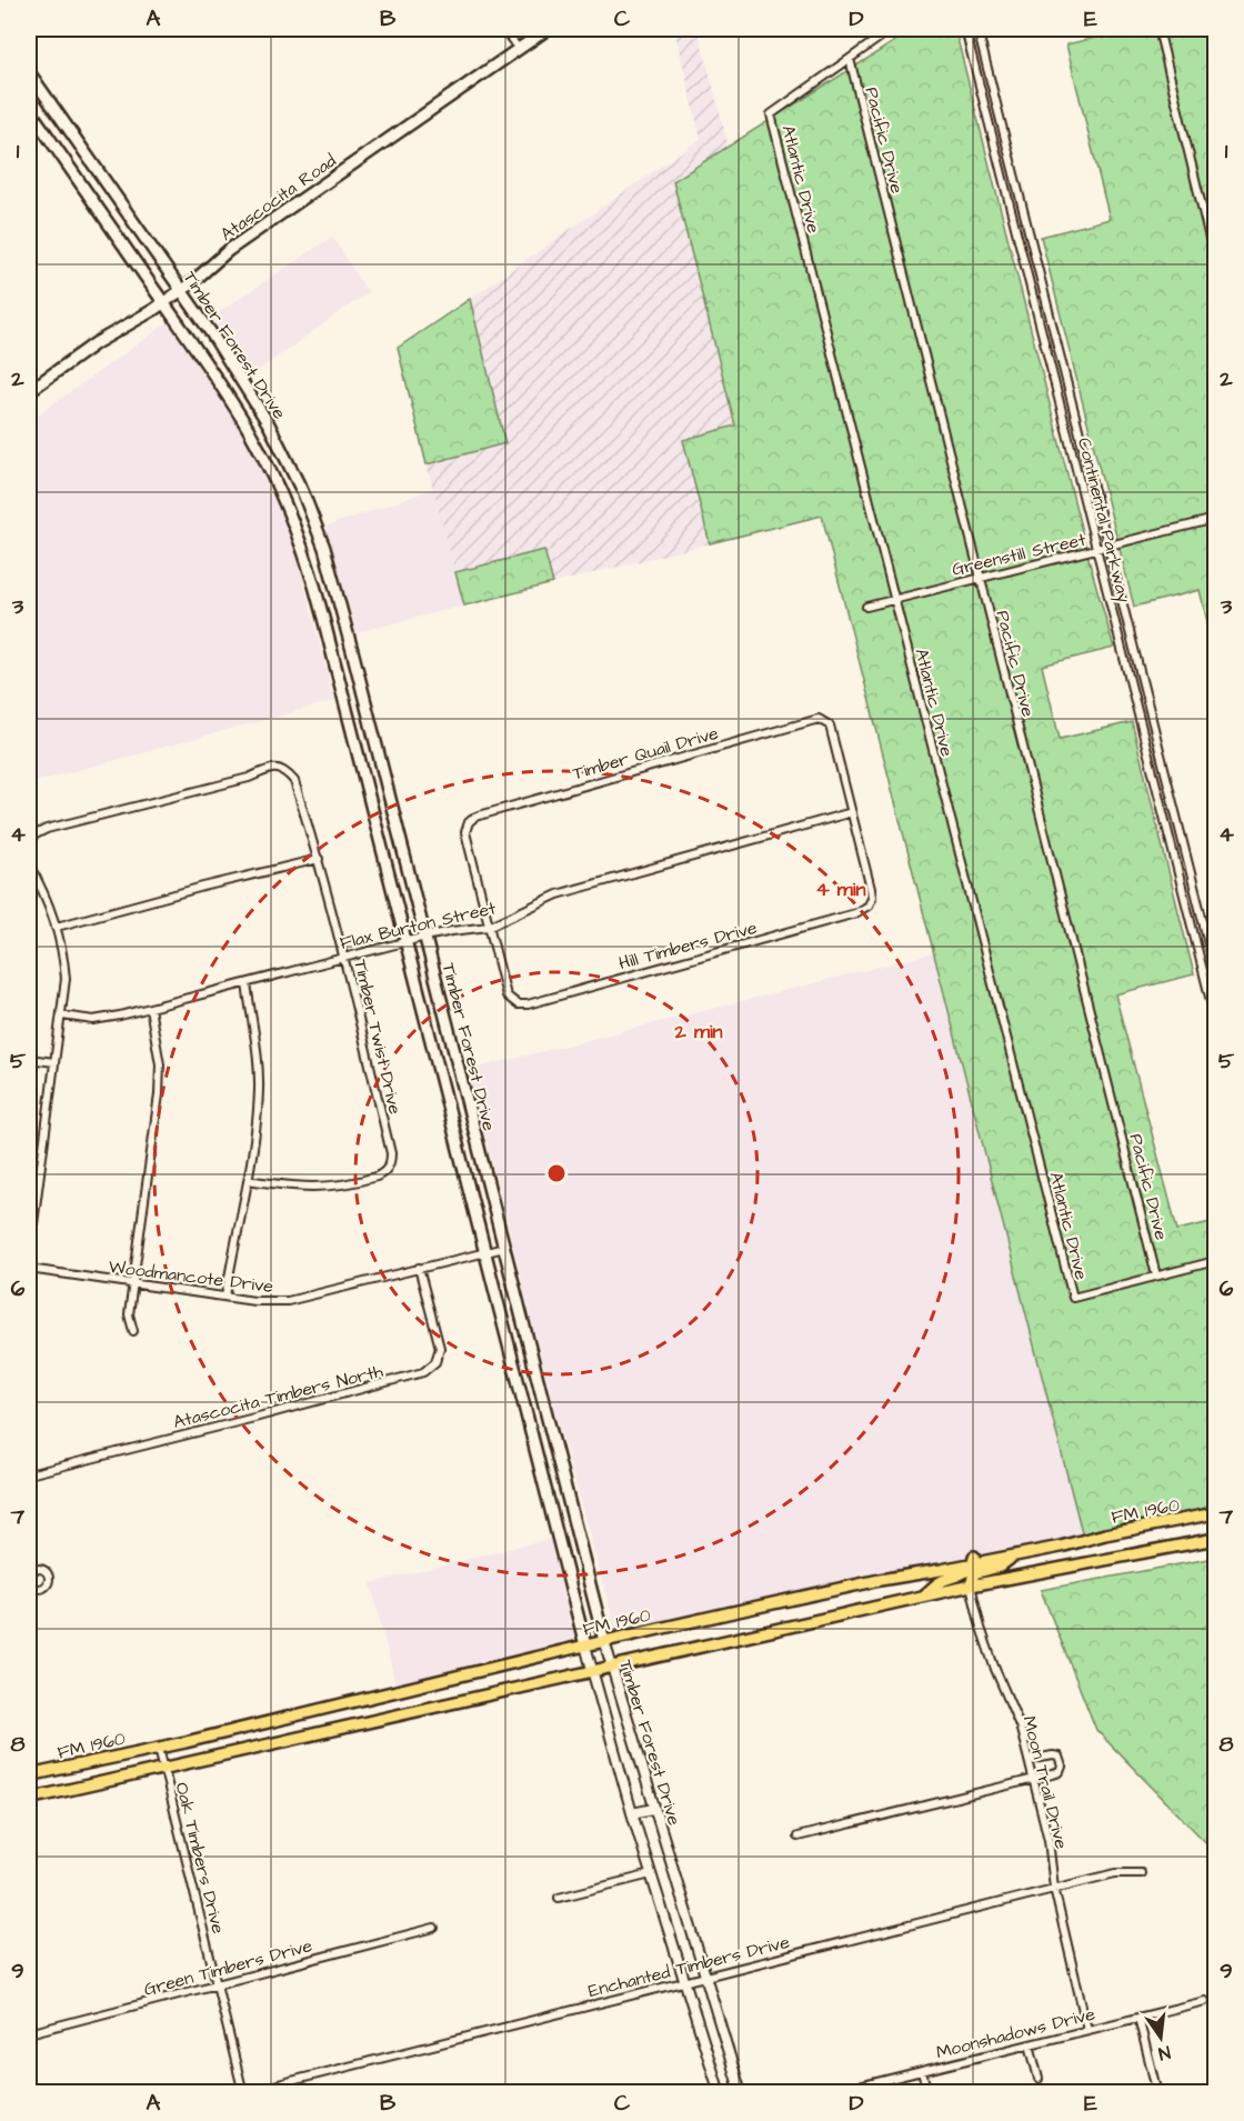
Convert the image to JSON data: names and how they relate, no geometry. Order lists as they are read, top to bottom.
{
  "streets": {
    "main road": ["Atascocita Road", "Timber Forest Drive", "FM 1960"],
    "street": [
      "Pacific Drive",
      "Atlantic Drive",
      "Continental Parkway",
      "Greenstill Street",
      "Timber Quail Drive",
      "Flax Burton Street",
      "Hill Timbers Drive",
      "Timber Twist Drive",
      "Woodmancote Drive",
      "Atascocita Timbers North",
      "Moon Trail Drive",
      "Oak Timbers Drive",
      "Enchanted Timbers Drive",
      "Green Timbers Drive",
      "Moonshadows Drive"
    ]
  },
  "crossings": [
    ["Pacific Drive", "Atlantic Drive"],
    ["Pacific Drive", "Greenstill Street"],
    ["Atlantic Drive", "Greenstill Street"],
    ["Atascocita Road", "Timber Forest Drive"],
    ["Timber Forest Drive", "Flax Burton Street"],
    ["Timber Forest Drive", "Woodmancote Drive"],
    ["Timber Forest Drive", "FM 1960"],
    ["Timber Forest Drive", "Enchanted Timbers Drive"],
    ["Continental Parkway", "Greenstill Street"],
    ["Timber Quail Drive", "Flax Burton Street"],
    ["Timber Quail Drive", "Hill Timbers Drive"],
    ["Flax Burton Street", "Hill Timbers Drive"],
    ["Flax Burton Street", "Timber Twist Drive"],
    ["Woodmancote Drive", "Atascocita Timbers North"],
    ["FM 1960", "Oak Timbers Drive"],
    ["Moon Trail Drive", "Enchanted Timbers Drive"],
    ["Moon Trail Drive", "Moonshadows Drive"],
    ["Oak Timbers Drive", "Enchanted Timbers Drive"],
    ["Oak Timbers Drive", "Green Timbers Drive"]
  ],
  "north": "bottom",
  "grid": {
    "columns": [
      "A",
      "B",
      "C",
      "D",
      "E"
    ],
    "rows": [
      "1",
      "2",
      "3",
      "4",
      "5",
      "6",
      "7",
      "8",
      "9"
    ]
  },
  "rings": ["4 min", "2 min"]
}
